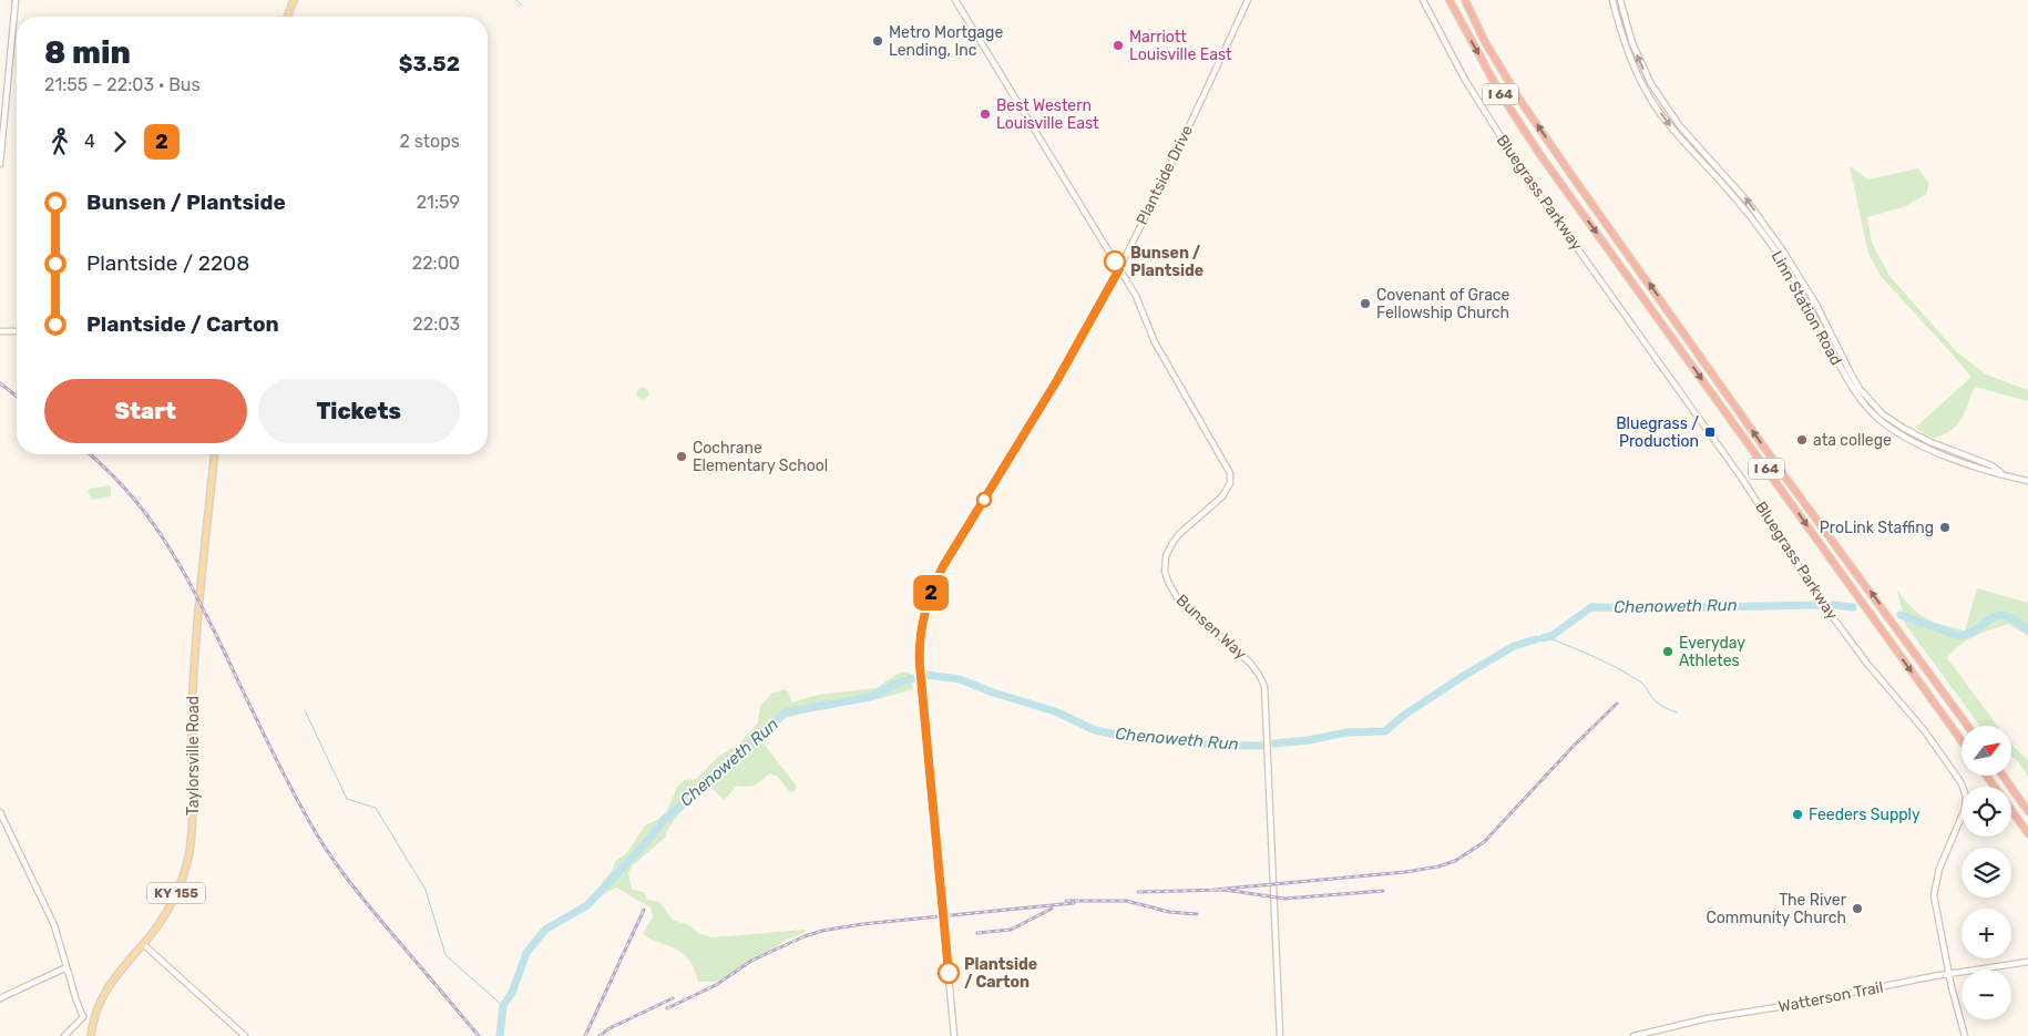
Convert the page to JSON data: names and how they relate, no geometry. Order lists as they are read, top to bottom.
{
  "streets": {
    "highway": ["I 64"],
    "main road": ["Taylorsville Road", "KY 155"],
    "street": [
      "Plantside Drive",
      "Bluegrass Parkway",
      "Linn Station Road",
      "Bunsen Way",
      "Watterson Trail"
    ]
  },
  "crossings": [
    ["Plantside Drive", "Bunsen Way"],
    ["Bluegrass Parkway", "Watterson Trail"]
  ],
  "water": ["Chenoweth Run"],
  "places": {
    "other": [
      "Metro Mortgage Lending, Inc",
      "Marriott Louisville East",
      "Best Western Louisville East",
      "Bunsen / Plantside",
      "Covenant of Grace Fellowship Church",
      "ata college",
      "Cochrane Elementary School",
      "ProLink Staffing",
      "Everyday Athletes",
      "Feeders Supply",
      "The River Community Church",
      "Plantside / Carton"
    ],
    "transit": ["Bluegrass / Production"]
  },
  "lines": ["bus line 2"],
  "north": "top right",
  "page": {
    "on_map": "2",
    "heading": ["8 min", "21:55 – 22:03 · Bus", "$3.52"],
    "legs": ["4", "2", "2 stops"],
    "list": [
      {
        "name": "Bunsen / Plantside",
        "value": "21:59"
      },
      {
        "name": "Plantside / 2208",
        "value": "22:00"
      },
      {
        "name": "Plantside / Carton",
        "value": "22:03"
      }
    ],
    "buttons": ["Start", "Tickets"],
    "map_buttons": ["+", "−"]
  }
}
